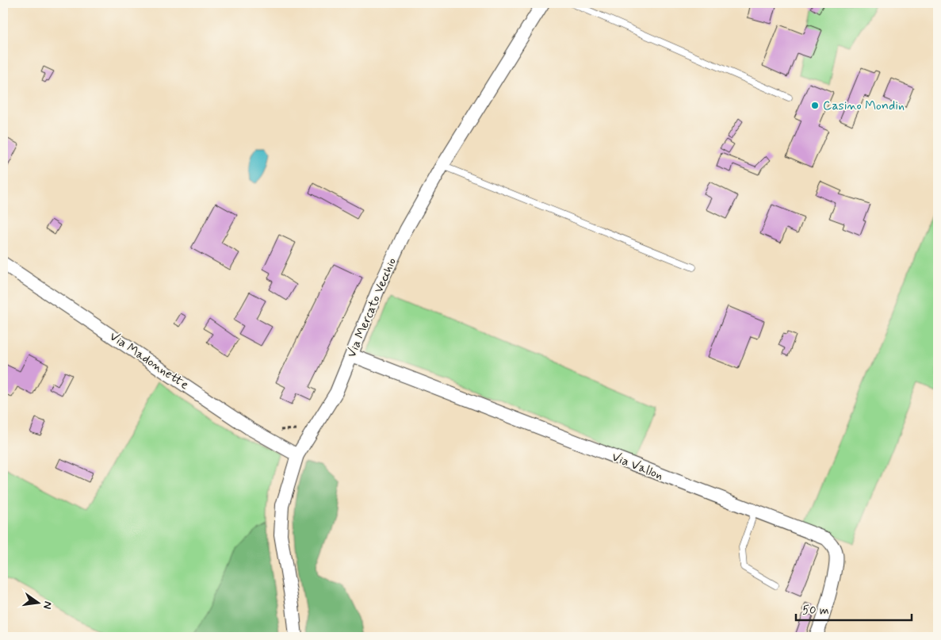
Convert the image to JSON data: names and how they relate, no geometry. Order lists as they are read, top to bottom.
{
  "streets": {
    "street": ["Via Mercato Vecchio", "Via Madonnette", "Via Vallon"]
  },
  "crossings": [
    ["Via Mercato Vecchio", "Via Madonnette"],
    ["Via Mercato Vecchio", "Via Vallon"]
  ],
  "places": ["Casino Mondin"],
  "scale_bar": "50 m",
  "north": "right"
}
